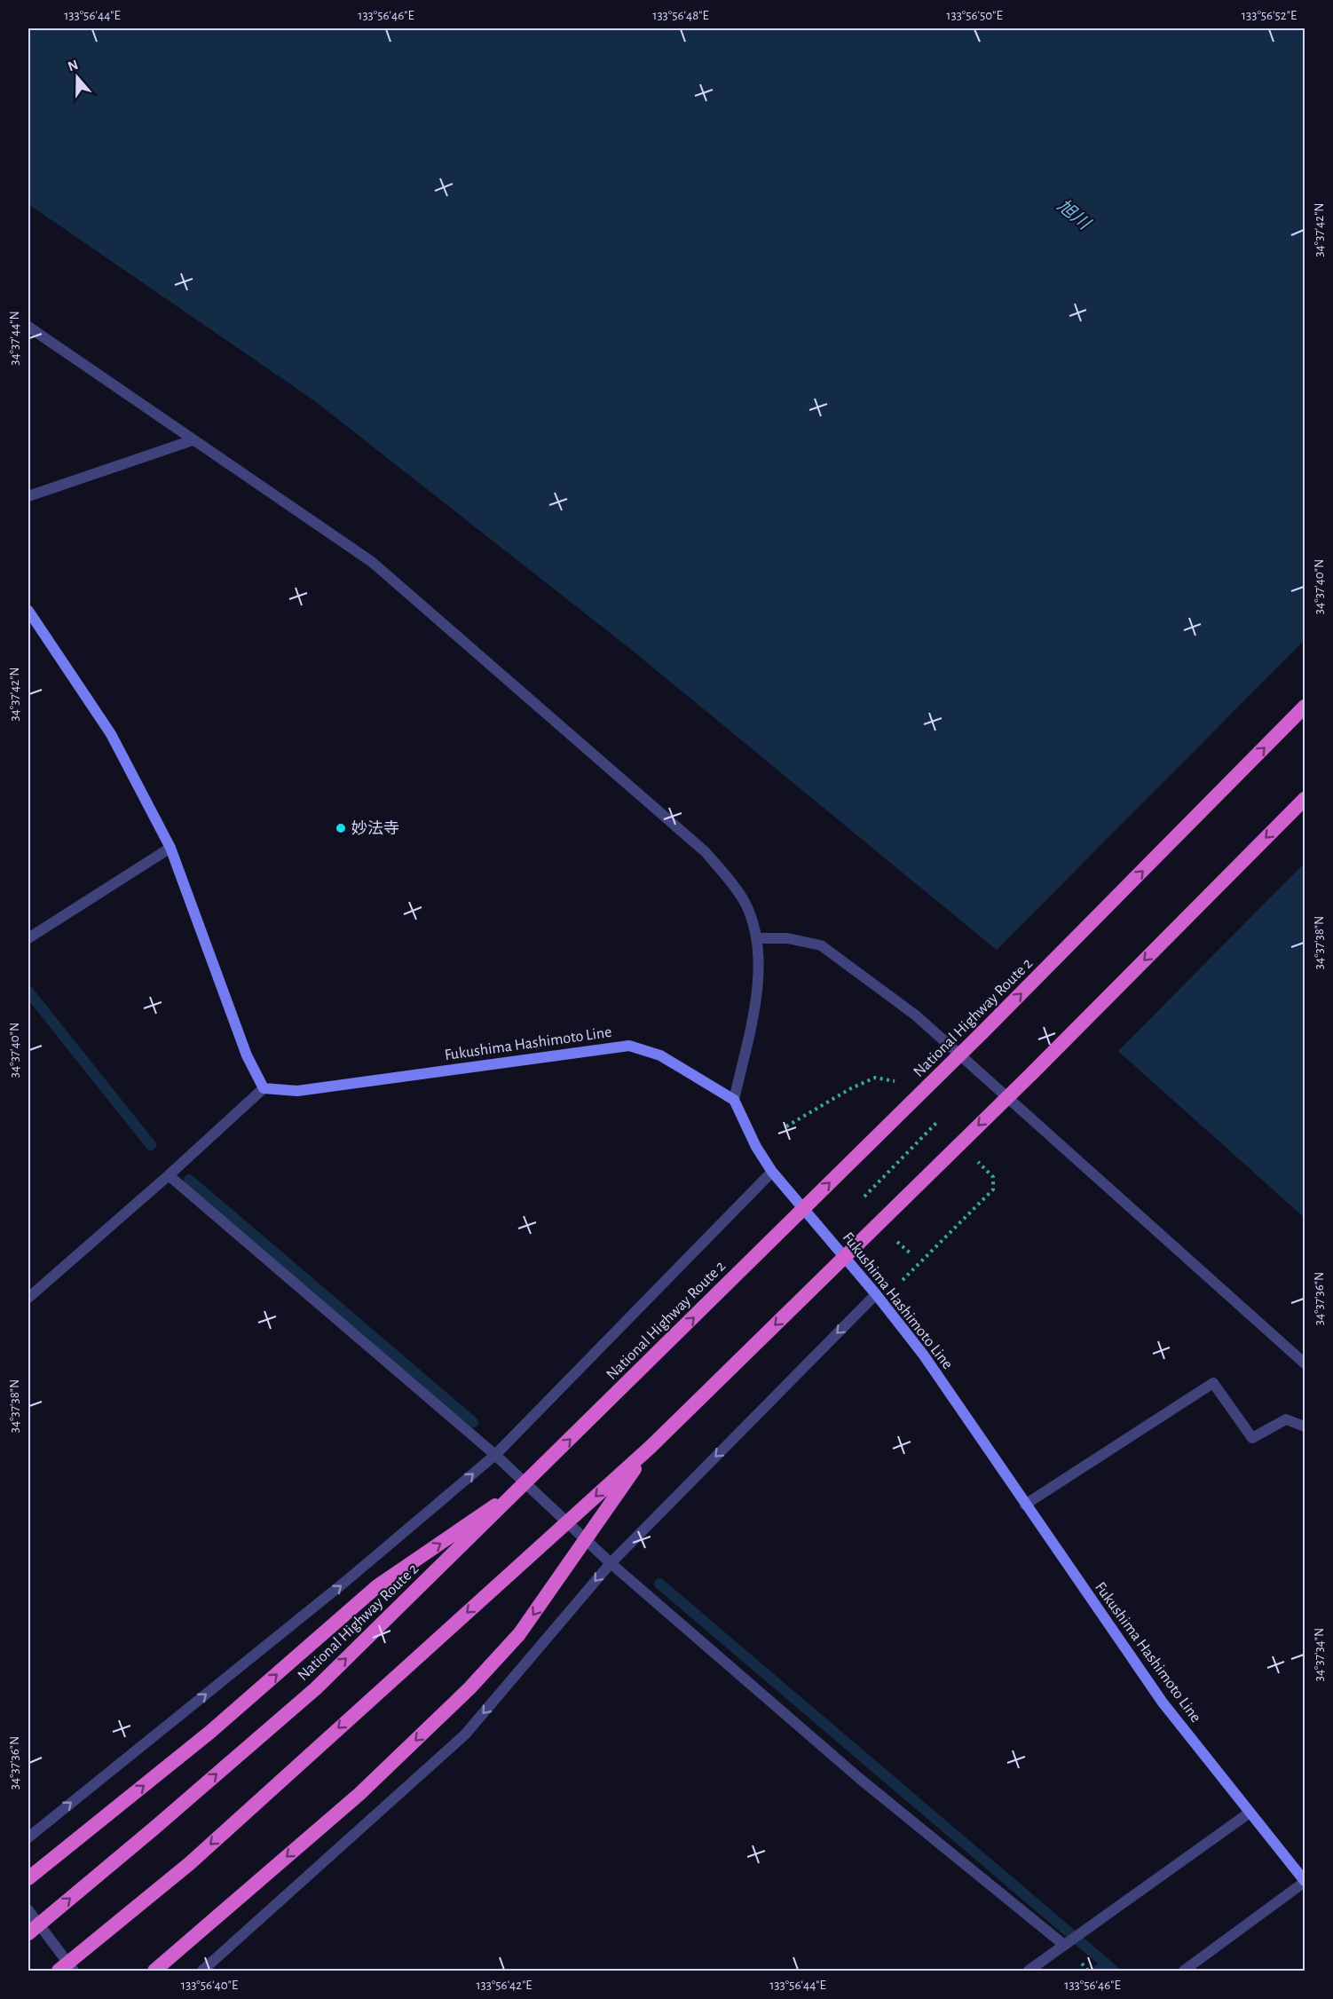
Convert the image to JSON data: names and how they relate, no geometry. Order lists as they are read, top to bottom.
{
  "streets": {
    "highway": ["National Highway Route 2"],
    "main road": ["Fukushima Hashimoto Line"]
  },
  "water": ["旭川"],
  "places": ["妙法寺"],
  "north": "top",
  "coordinates": [
    "133°56'44\"E",
    "133°56'46\"E",
    "133°56'48\"E",
    "133°56'50\"E",
    "133°56'52\"E",
    "34°37'42\"N",
    "34°37'44\"N",
    "34°37'40\"N",
    "34°37'38\"N",
    "34°37'36\"N",
    "34°37'34\"N",
    "133°56'40\"E",
    "133°56'42\"E"
  ]
}
